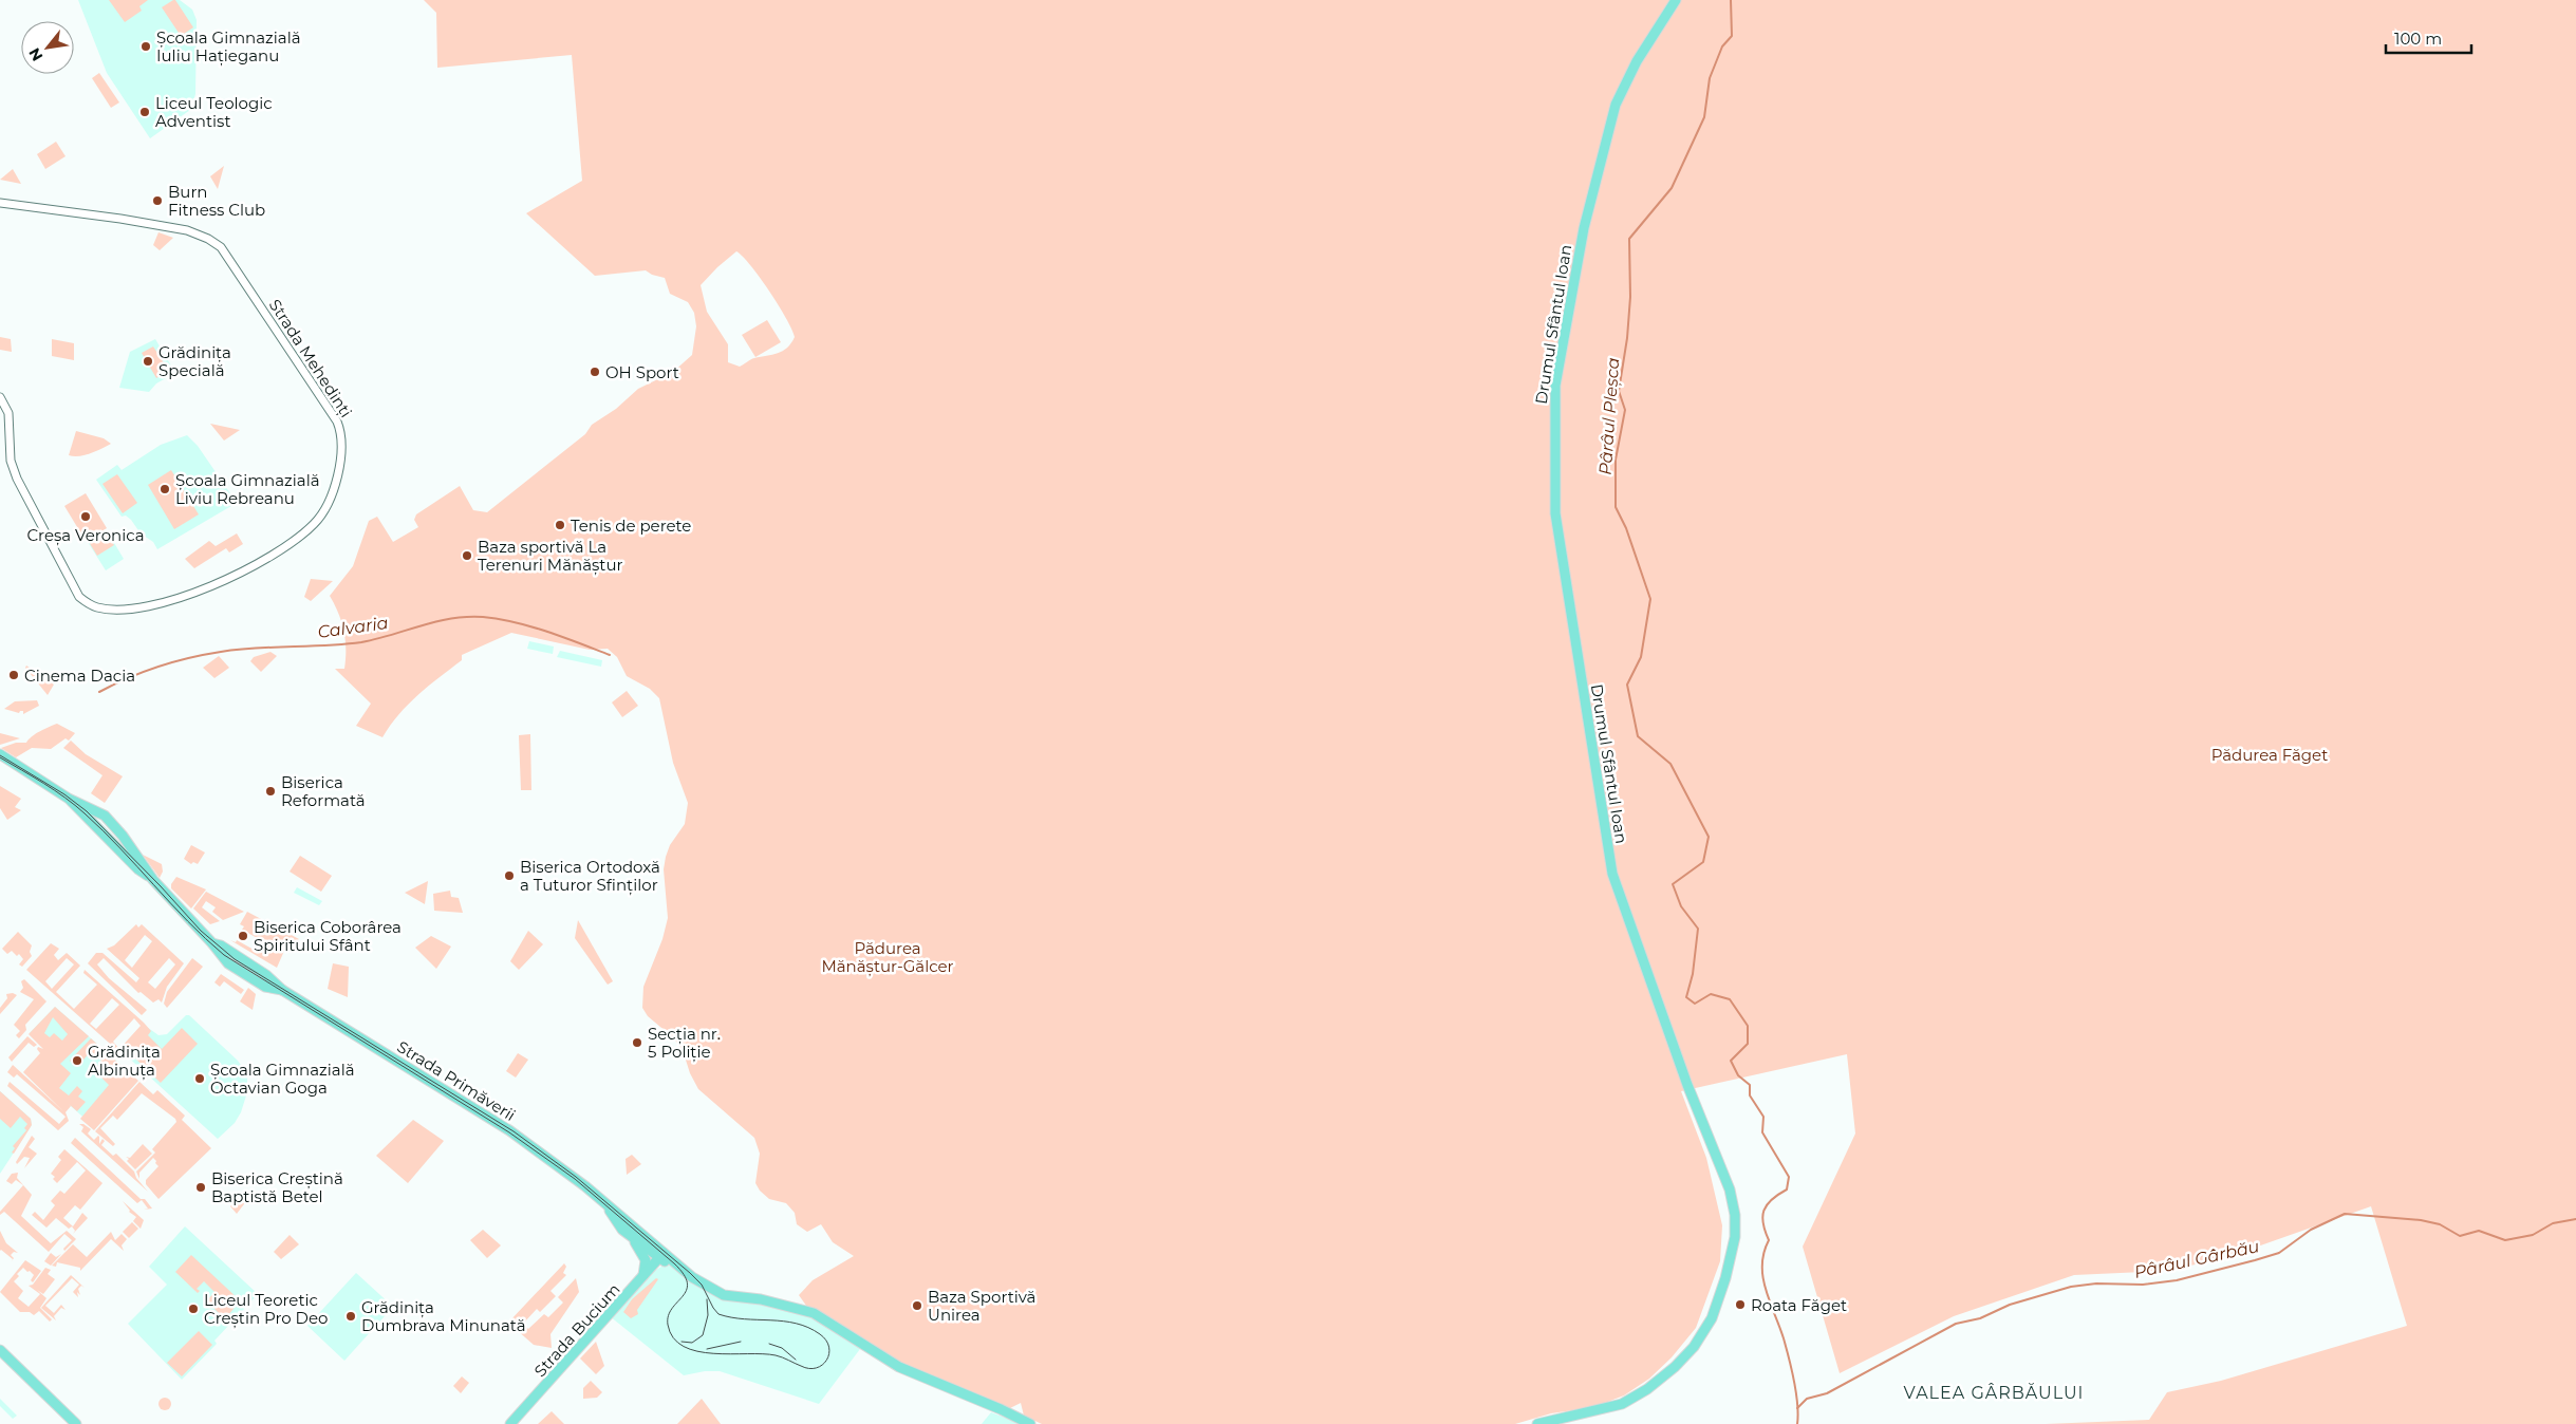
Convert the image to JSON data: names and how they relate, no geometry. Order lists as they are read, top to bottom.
{
  "streets": {
    "main road": ["Drumul Sfântul Ioan", "Strada Primăverii", "Strada Bucium"],
    "street": ["Strada Mehedinți"]
  },
  "crossings": [
    ["Strada Primăverii", "Strada Bucium"]
  ],
  "districts": ["VALEA GÂRBĂULUI"],
  "water": ["Pârâul Pleșca", "Calvaria", "Pârâul Gârbău"],
  "parks": ["Pădurea Făget", "Pădurea Mănăștur-Gălcer"],
  "places": [
    "Școala Gimnazială Iuliu Hațieganu",
    "Liceul Teologic Adventist",
    "Burn Fitness Club",
    "Grădinița Specială",
    "OH Sport",
    "Școala Gimnazială Liviu Rebreanu",
    "Creșa Veronica",
    "Tenis de perete",
    "Baza sportivă La Terenuri Mănăștur",
    "Cinema Dacia",
    "Biserica Reformată",
    "Biserica Ortodoxă a Tuturor Sfinților",
    "Biserica Coborârea Spiritului Sfânt",
    "Secția nr. 5 Poliție",
    "Grădinița Albinuța",
    "Școala Gimnazială Octavian Goga",
    "Biserica Creștină Baptistă Betel",
    "Roata Făget",
    "Baza Sportivă Unirea",
    "Liceul Teoretic Creștin Pro Deo",
    "Grădinița Dumbrava Minunată"
  ],
  "scale_bar": "100 m",
  "north": "bottom left"
}
